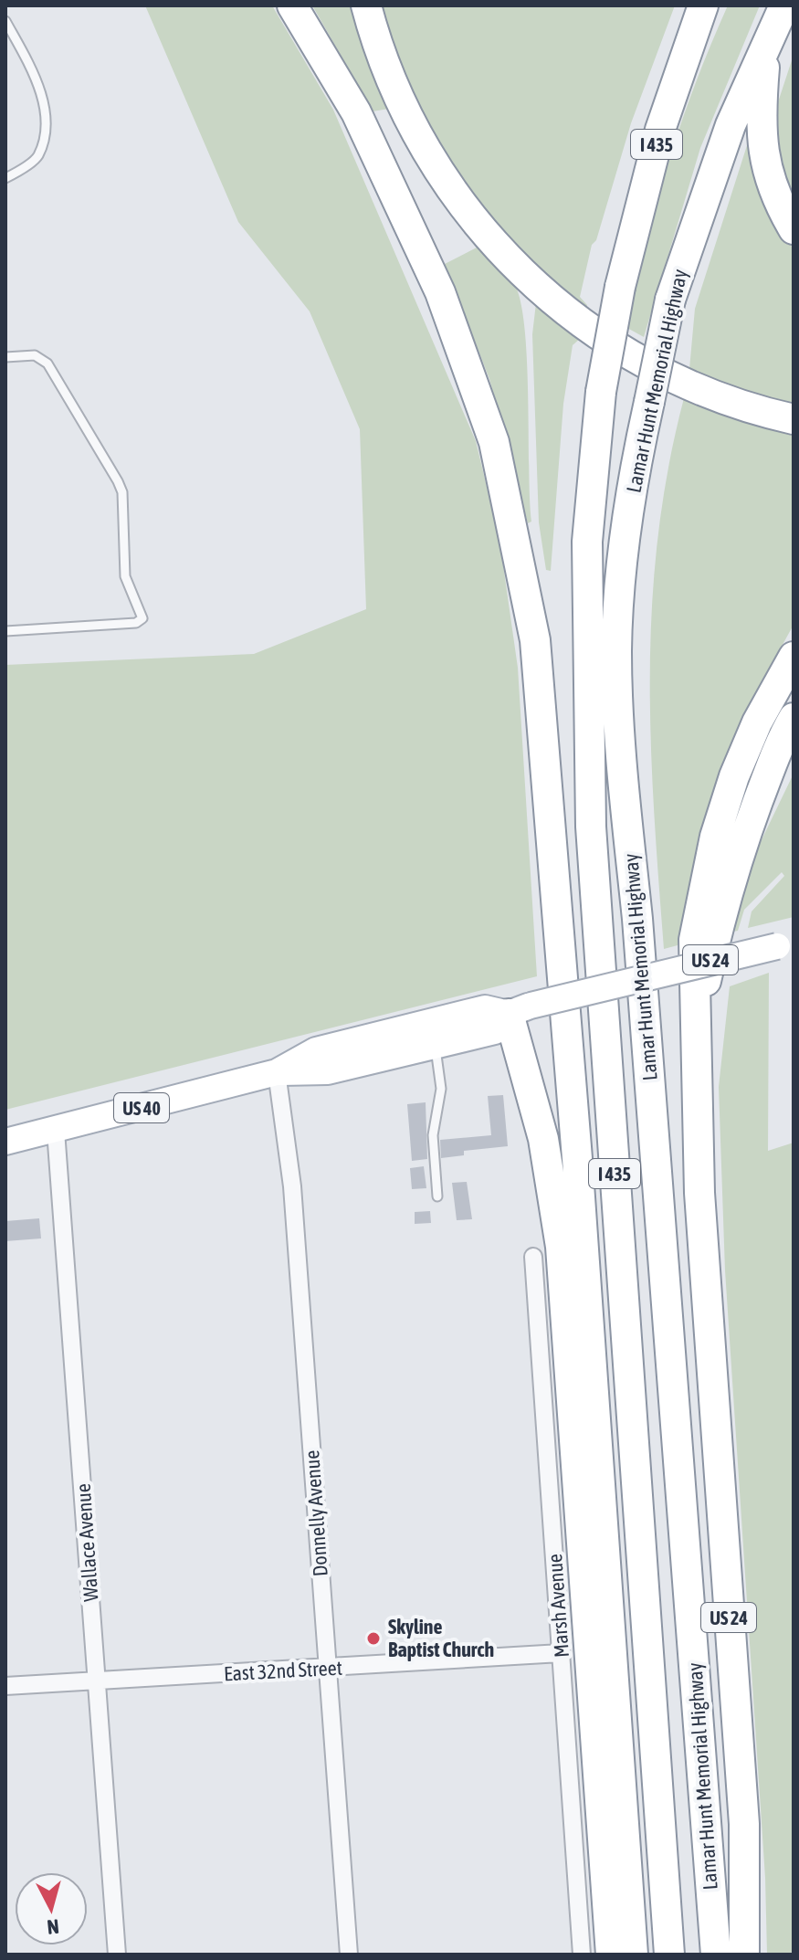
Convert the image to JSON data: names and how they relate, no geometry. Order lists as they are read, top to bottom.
{
  "streets": {
    "highway": ["I 435", "Lamar Hunt Memorial Highway", "US 24"],
    "main road": ["US 40"],
    "street": [
      "Donnelly Avenue",
      "Wallace Avenue",
      "Marsh Avenue",
      "East 32nd Street"
    ]
  },
  "crossings": [
    ["US 40", "Donnelly Avenue"],
    ["US 40", "Wallace Avenue"],
    ["Donnelly Avenue", "East 32nd Street"],
    ["Wallace Avenue", "East 32nd Street"],
    ["Marsh Avenue", "East 32nd Street"]
  ],
  "places": ["Skyline Baptist Church"],
  "north": "bottom"
}
